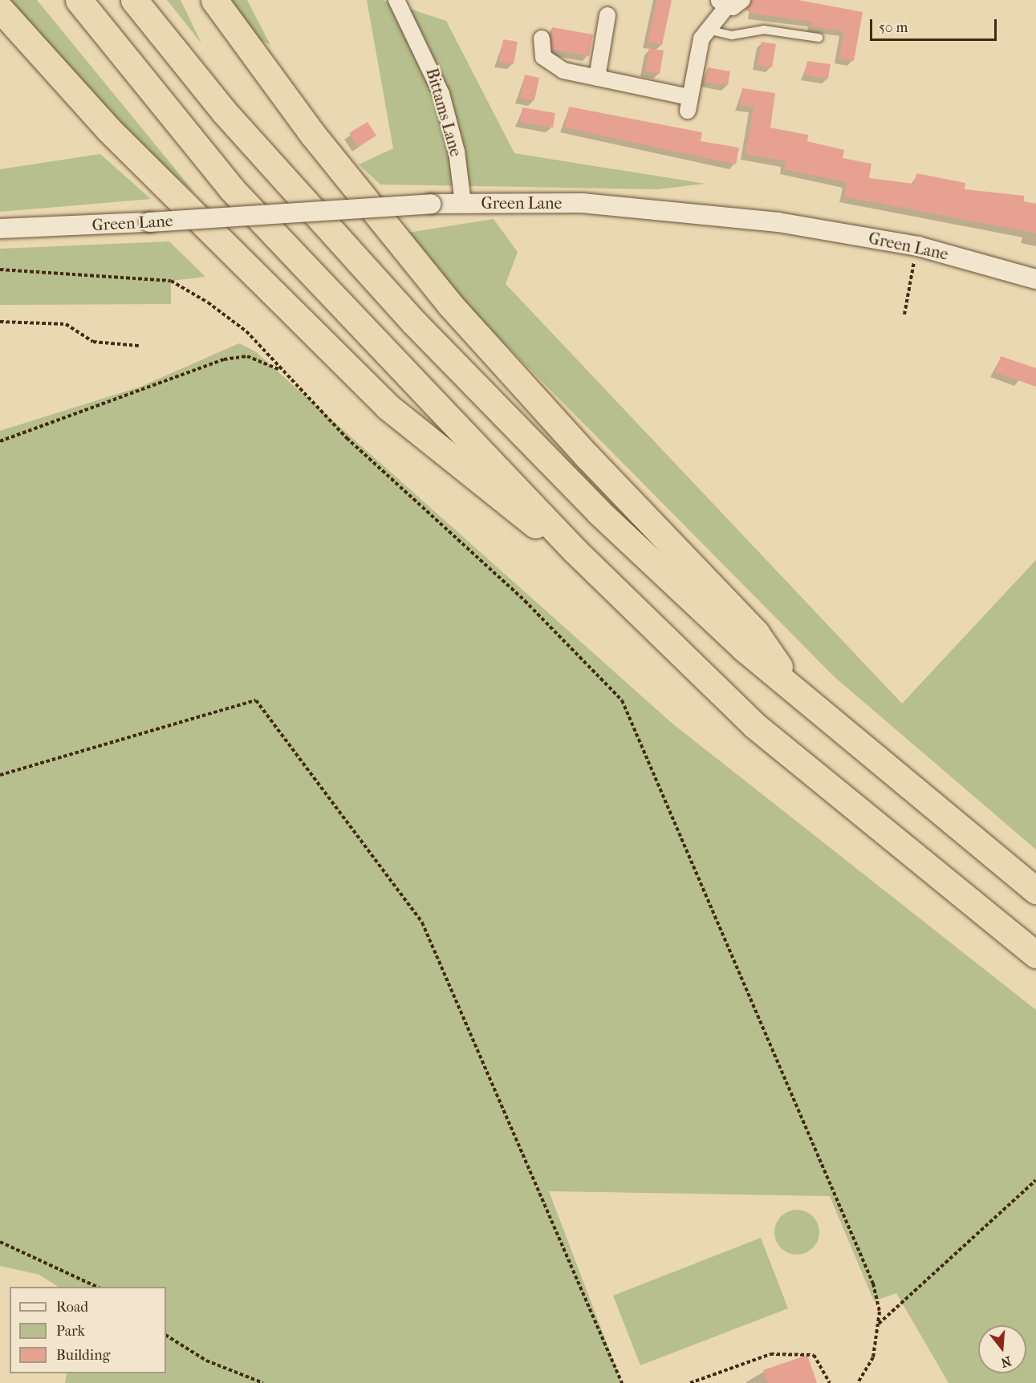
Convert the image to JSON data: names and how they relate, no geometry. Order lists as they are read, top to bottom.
{
  "streets": {
    "street": ["Bittams Lane", "Green Lane"]
  },
  "crossings": [
    ["Bittams Lane", "Green Lane"]
  ],
  "legend": ["Road", "Park", "Building"],
  "scale_bar": "50 m",
  "north": "bottom"
}
